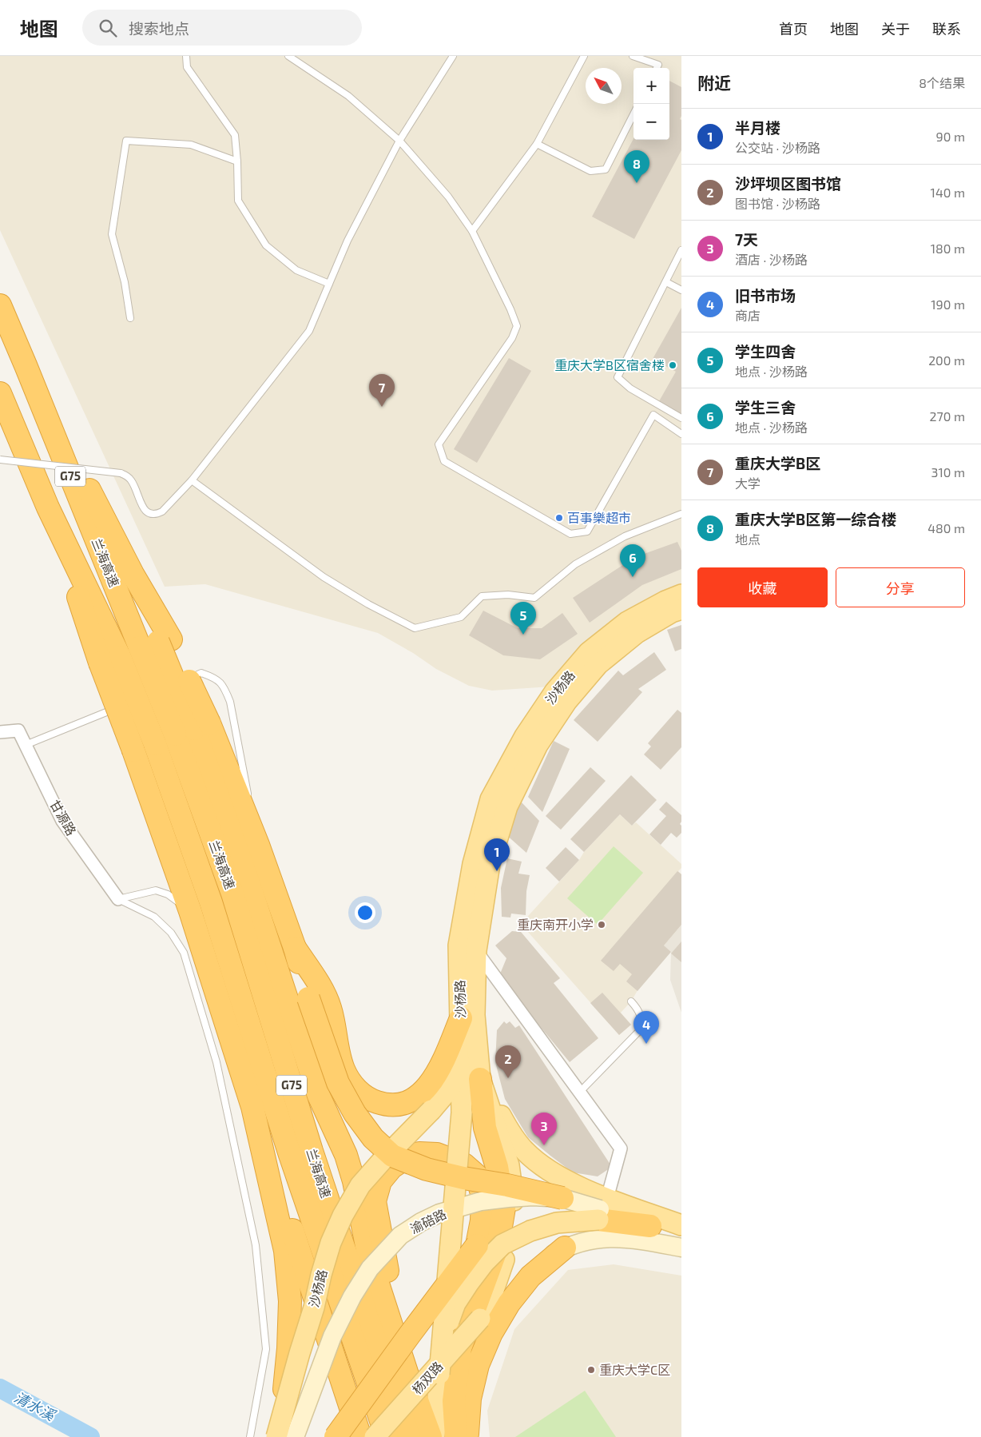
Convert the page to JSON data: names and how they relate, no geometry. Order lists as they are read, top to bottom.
{
  "streets": {
    "highway": ["G75", "兰海高速"],
    "main road": ["沙杨路", "渝碚路", "杨双路"],
    "street": ["甘源路"]
  },
  "crossings": [
    ["G75", "兰海高速"],
    ["沙杨路", "杨双路"]
  ],
  "water": ["清水溪"],
  "places": [
    "重庆大学B区宿舍楼",
    "百事樂超市",
    "重庆南开小学",
    "重庆大学C区"
  ],
  "north": "top left",
  "page": {
    "header": "地图",
    "search": "搜索地点",
    "nav": [
      "首页",
      "地图",
      "关于",
      "联系"
    ],
    "heading": ["附近", "8个结果"],
    "map_buttons": ["+", "−"],
    "list": [
      {
        "mark": "1",
        "name": "半月楼",
        "note": "公交站 · 沙杨路",
        "value": "90 m"
      },
      {
        "mark": "2",
        "name": "沙坪坝区图书馆",
        "note": "图书馆 · 沙杨路",
        "value": "140 m"
      },
      {
        "mark": "3",
        "name": "7天",
        "note": "酒店 · 沙杨路",
        "value": "180 m"
      },
      {
        "mark": "4",
        "name": "旧书市场",
        "note": "商店",
        "value": "190 m"
      },
      {
        "mark": "5",
        "name": "学生四舍",
        "note": "地点 · 沙杨路",
        "value": "200 m"
      },
      {
        "mark": "6",
        "name": "学生三舍",
        "note": "地点 · 沙杨路",
        "value": "270 m"
      },
      {
        "mark": "7",
        "name": "重庆大学B区",
        "note": "大学",
        "value": "310 m"
      },
      {
        "mark": "8",
        "name": "重庆大学B区第一综合楼",
        "note": "地点",
        "value": "480 m"
      }
    ],
    "pins": [
      "8",
      "7",
      "6",
      "5",
      "1",
      "4",
      "2",
      "3"
    ],
    "buttons": ["收藏", "分享"]
  }
}
